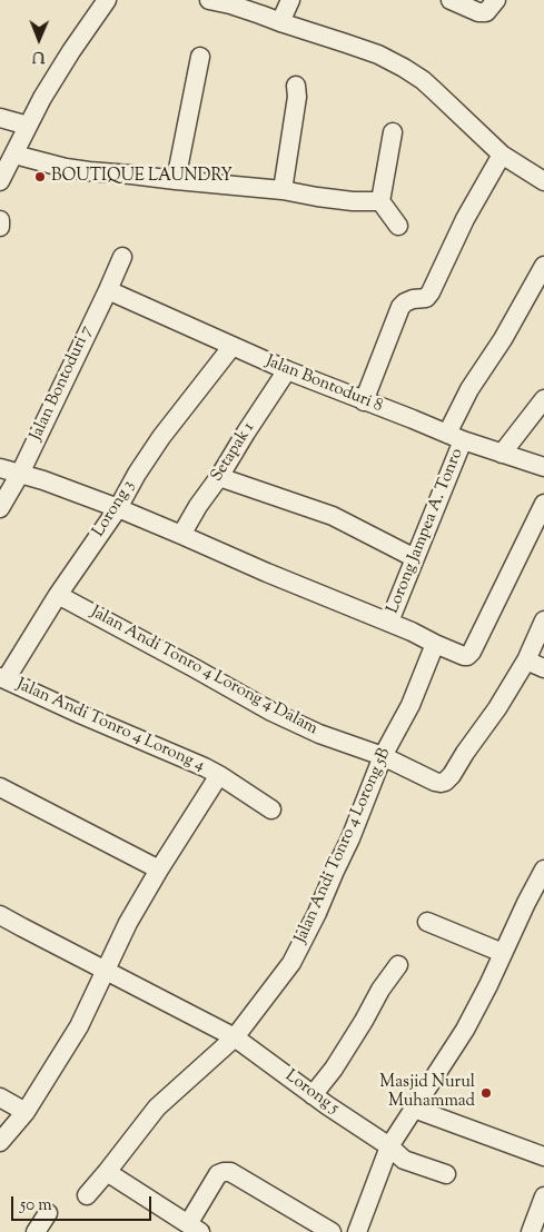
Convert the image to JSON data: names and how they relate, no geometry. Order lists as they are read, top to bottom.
{
  "streets": {
    "street": [
      "Jalan Bontoduri 7",
      "Jalan Bontoduri 8",
      "Setapak 1",
      "Lorong 3",
      "Lorong Jampea A. Tonro",
      "Jalan Andi Tonro 4 Lorong 4 Dalam",
      "Jalan Andi Tonro 4 Lorong 4",
      "Jalan Andi Tonro 4 Lorong 5B",
      "Lorong 5"
    ]
  },
  "crossings": [
    ["Jalan Bontoduri 7", "Jalan Bontoduri 8"],
    ["Jalan Bontoduri 8", "Setapak 1"],
    ["Jalan Bontoduri 8", "Lorong 3"],
    ["Jalan Bontoduri 8", "Lorong Jampea A. Tonro"],
    ["Lorong 3", "Jalan Andi Tonro 4 Lorong 4 Dalam"],
    ["Lorong 3", "Jalan Andi Tonro 4 Lorong 4"],
    ["Jalan Andi Tonro 4 Lorong 4 Dalam", "Jalan Andi Tonro 4 Lorong 5B"],
    ["Jalan Andi Tonro 4 Lorong 5B", "Lorong 5"]
  ],
  "places": ["BOUTIQUE LAUNDRY", "Masjid Nurul Muhammad"],
  "scale_bar": "50 m",
  "north": "bottom"
}
